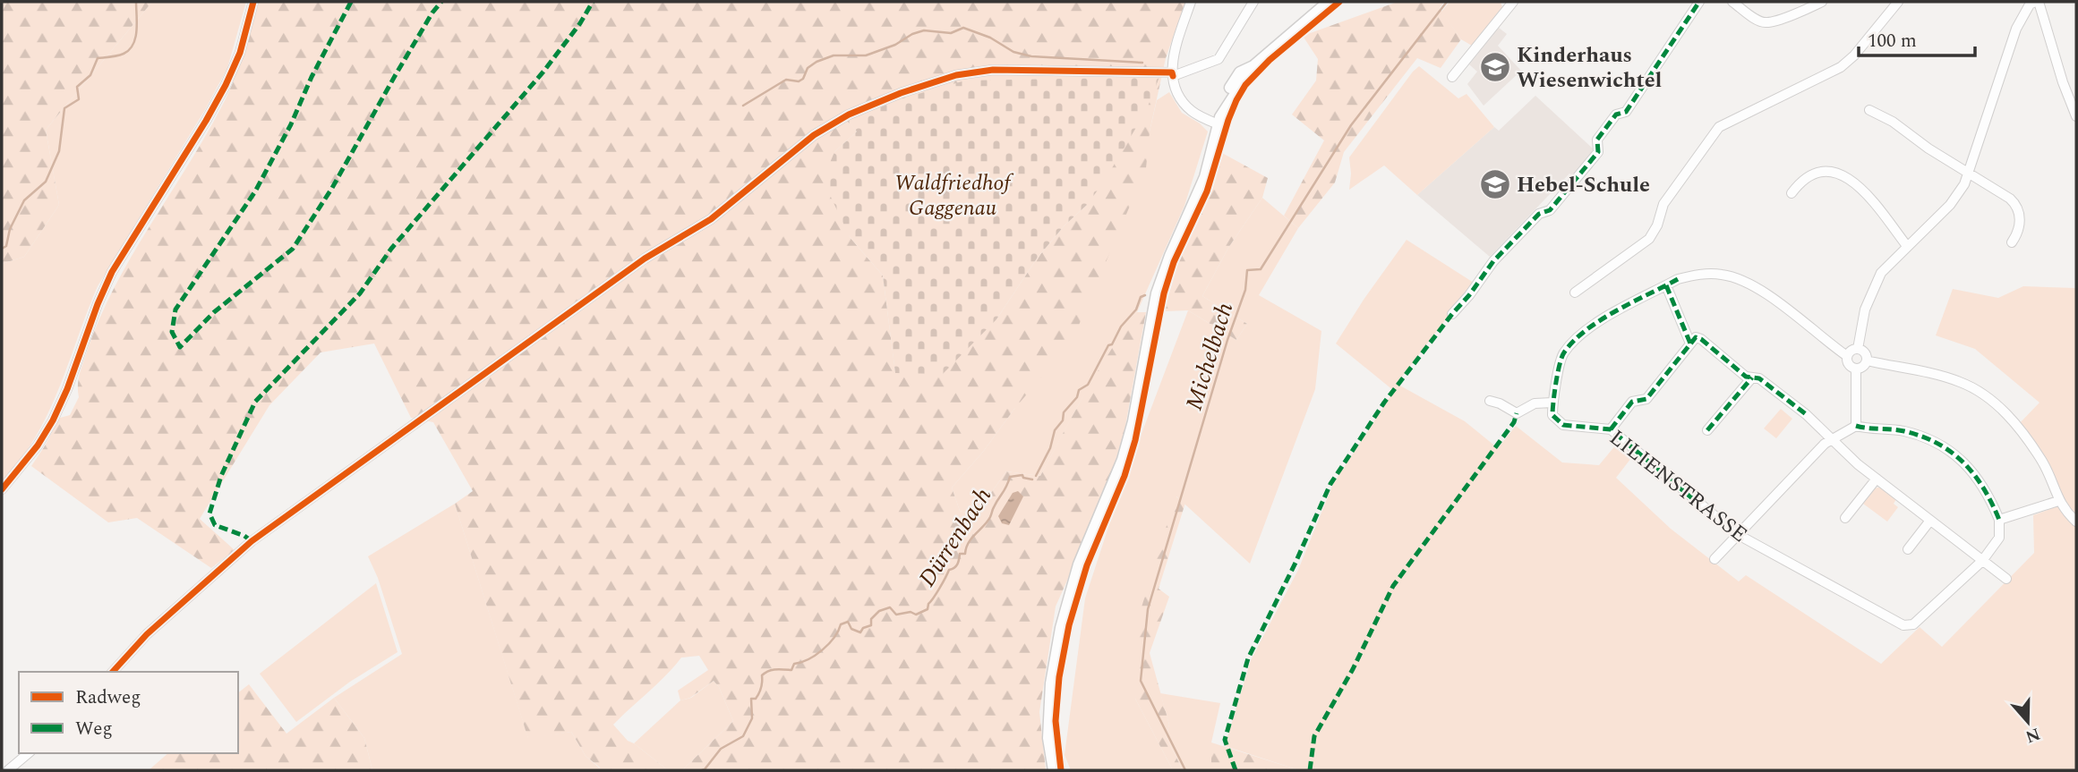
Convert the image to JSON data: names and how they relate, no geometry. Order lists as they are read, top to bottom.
{
  "streets": {
    "street": ["LILIENSTRASSE"]
  },
  "water": ["Michelbach", "Dürrenbach"],
  "parks": ["Waldfriedhof Gaggenau"],
  "places": {
    "school or university": ["Kinderhaus Wiesenwichtel", "Hebel-Schule"]
  },
  "legend": ["Radweg", "Weg"],
  "scale_bar": "100 m",
  "north": "bottom"
}
